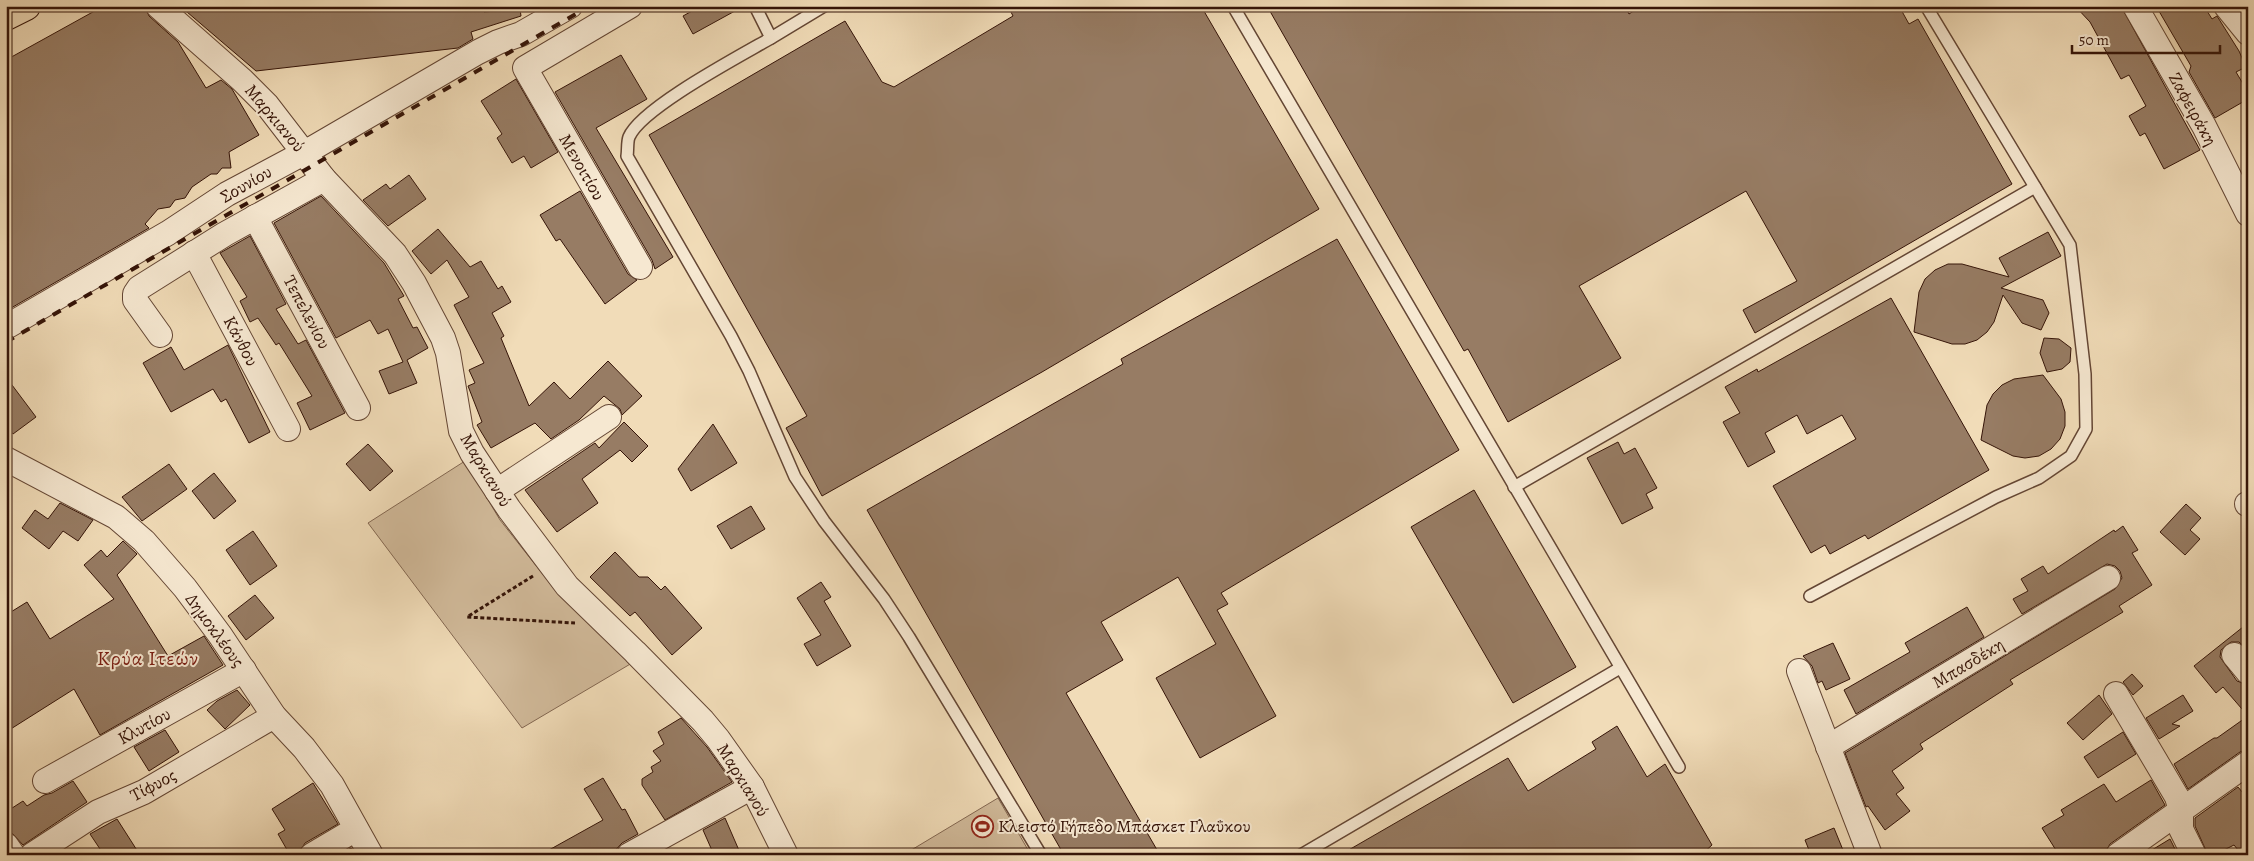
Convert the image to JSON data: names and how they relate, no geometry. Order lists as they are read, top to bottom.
{
  "streets": {
    "street": [
      "Ζαφειράκη",
      "Μαρκιανού",
      "Μενοιτίου",
      "Σουνίου",
      "Τεπελενίου",
      "Κάνθου",
      "Δημοκλέους",
      "Μπασδέκη",
      "Κλυτίου",
      "Τίφυος"
    ]
  },
  "crossings": [
    ["Μαρκιανού", "Σουνίου"],
    ["Σουνίου", "Τεπελενίου"],
    ["Σουνίου", "Κάνθου"],
    ["Δημοκλέους", "Κλυτίου"],
    ["Δημοκλέους", "Τίφυος"]
  ],
  "districts": ["Κρύα Ιτεών"],
  "places": {
    "sports": ["Κλειστό Γήπεδο Μπάσκετ Γλαΰκου"]
  },
  "scale_bar": "50 m"
}
